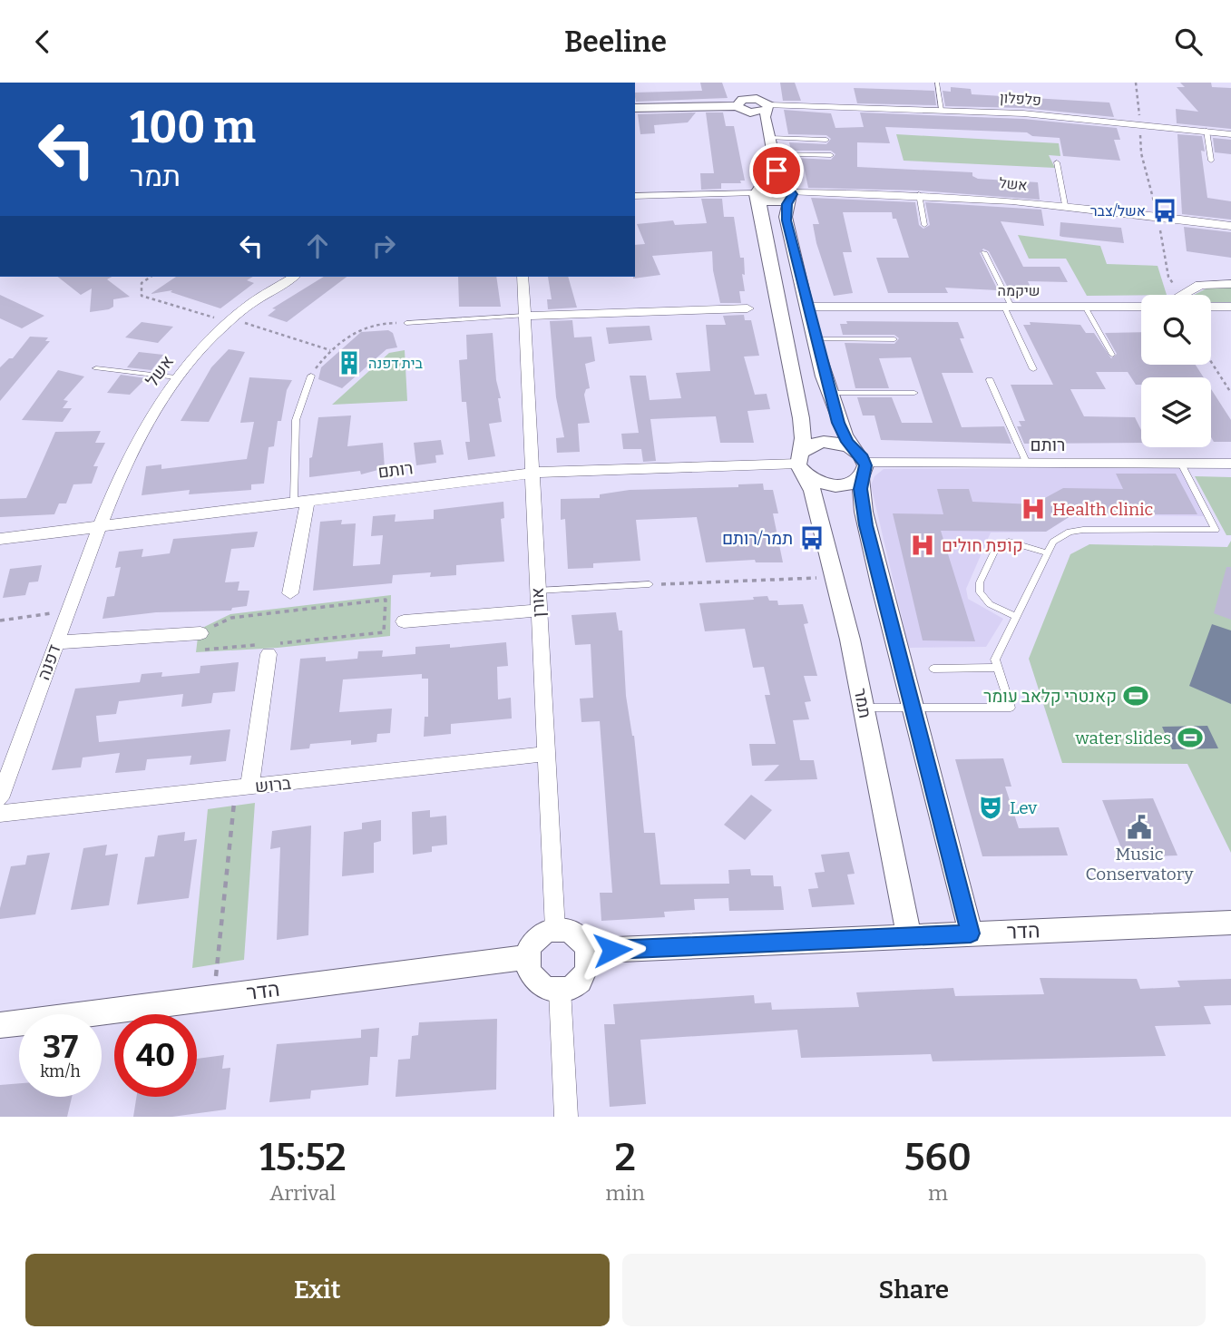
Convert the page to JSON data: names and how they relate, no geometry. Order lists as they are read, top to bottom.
{
  "streets": {
    "street": [
      "פלפלון",
      "אשל",
      "שיקמה",
      "רותם",
      "אורן",
      "דפנה",
      "תמר",
      "ברוש",
      "הדר"
    ]
  },
  "crossings": [
    ["אשל", "רותם"],
    ["אשל", "דפנה"],
    ["רותם", "אורן"],
    ["רותם", "דפנה"],
    ["רותם", "תמר"],
    ["אורן", "ברוש"],
    ["אורן", "הדר"],
    ["תמר", "הדר"]
  ],
  "places": {
    "bus stop": ["אשל/צבר", "תמר/רותם"],
    "building": ["בית דפנה"],
    "hospital": ["Health clinic", "קופת חולים"],
    "sports": ["קאנטרי קלאב עומר", "water slides"],
    "theatre": ["Lev"],
    "public building": ["Music Conservatory"]
  },
  "page": {
    "header": "Beeline",
    "turn": ["100 m", "תמר"],
    "speed": "37 km/h",
    "limit": "40",
    "eta": [
      "15:52",
      "Arrival",
      "2",
      "min",
      "560",
      "m"
    ],
    "buttons": ["Exit", "Share"]
  }
}
